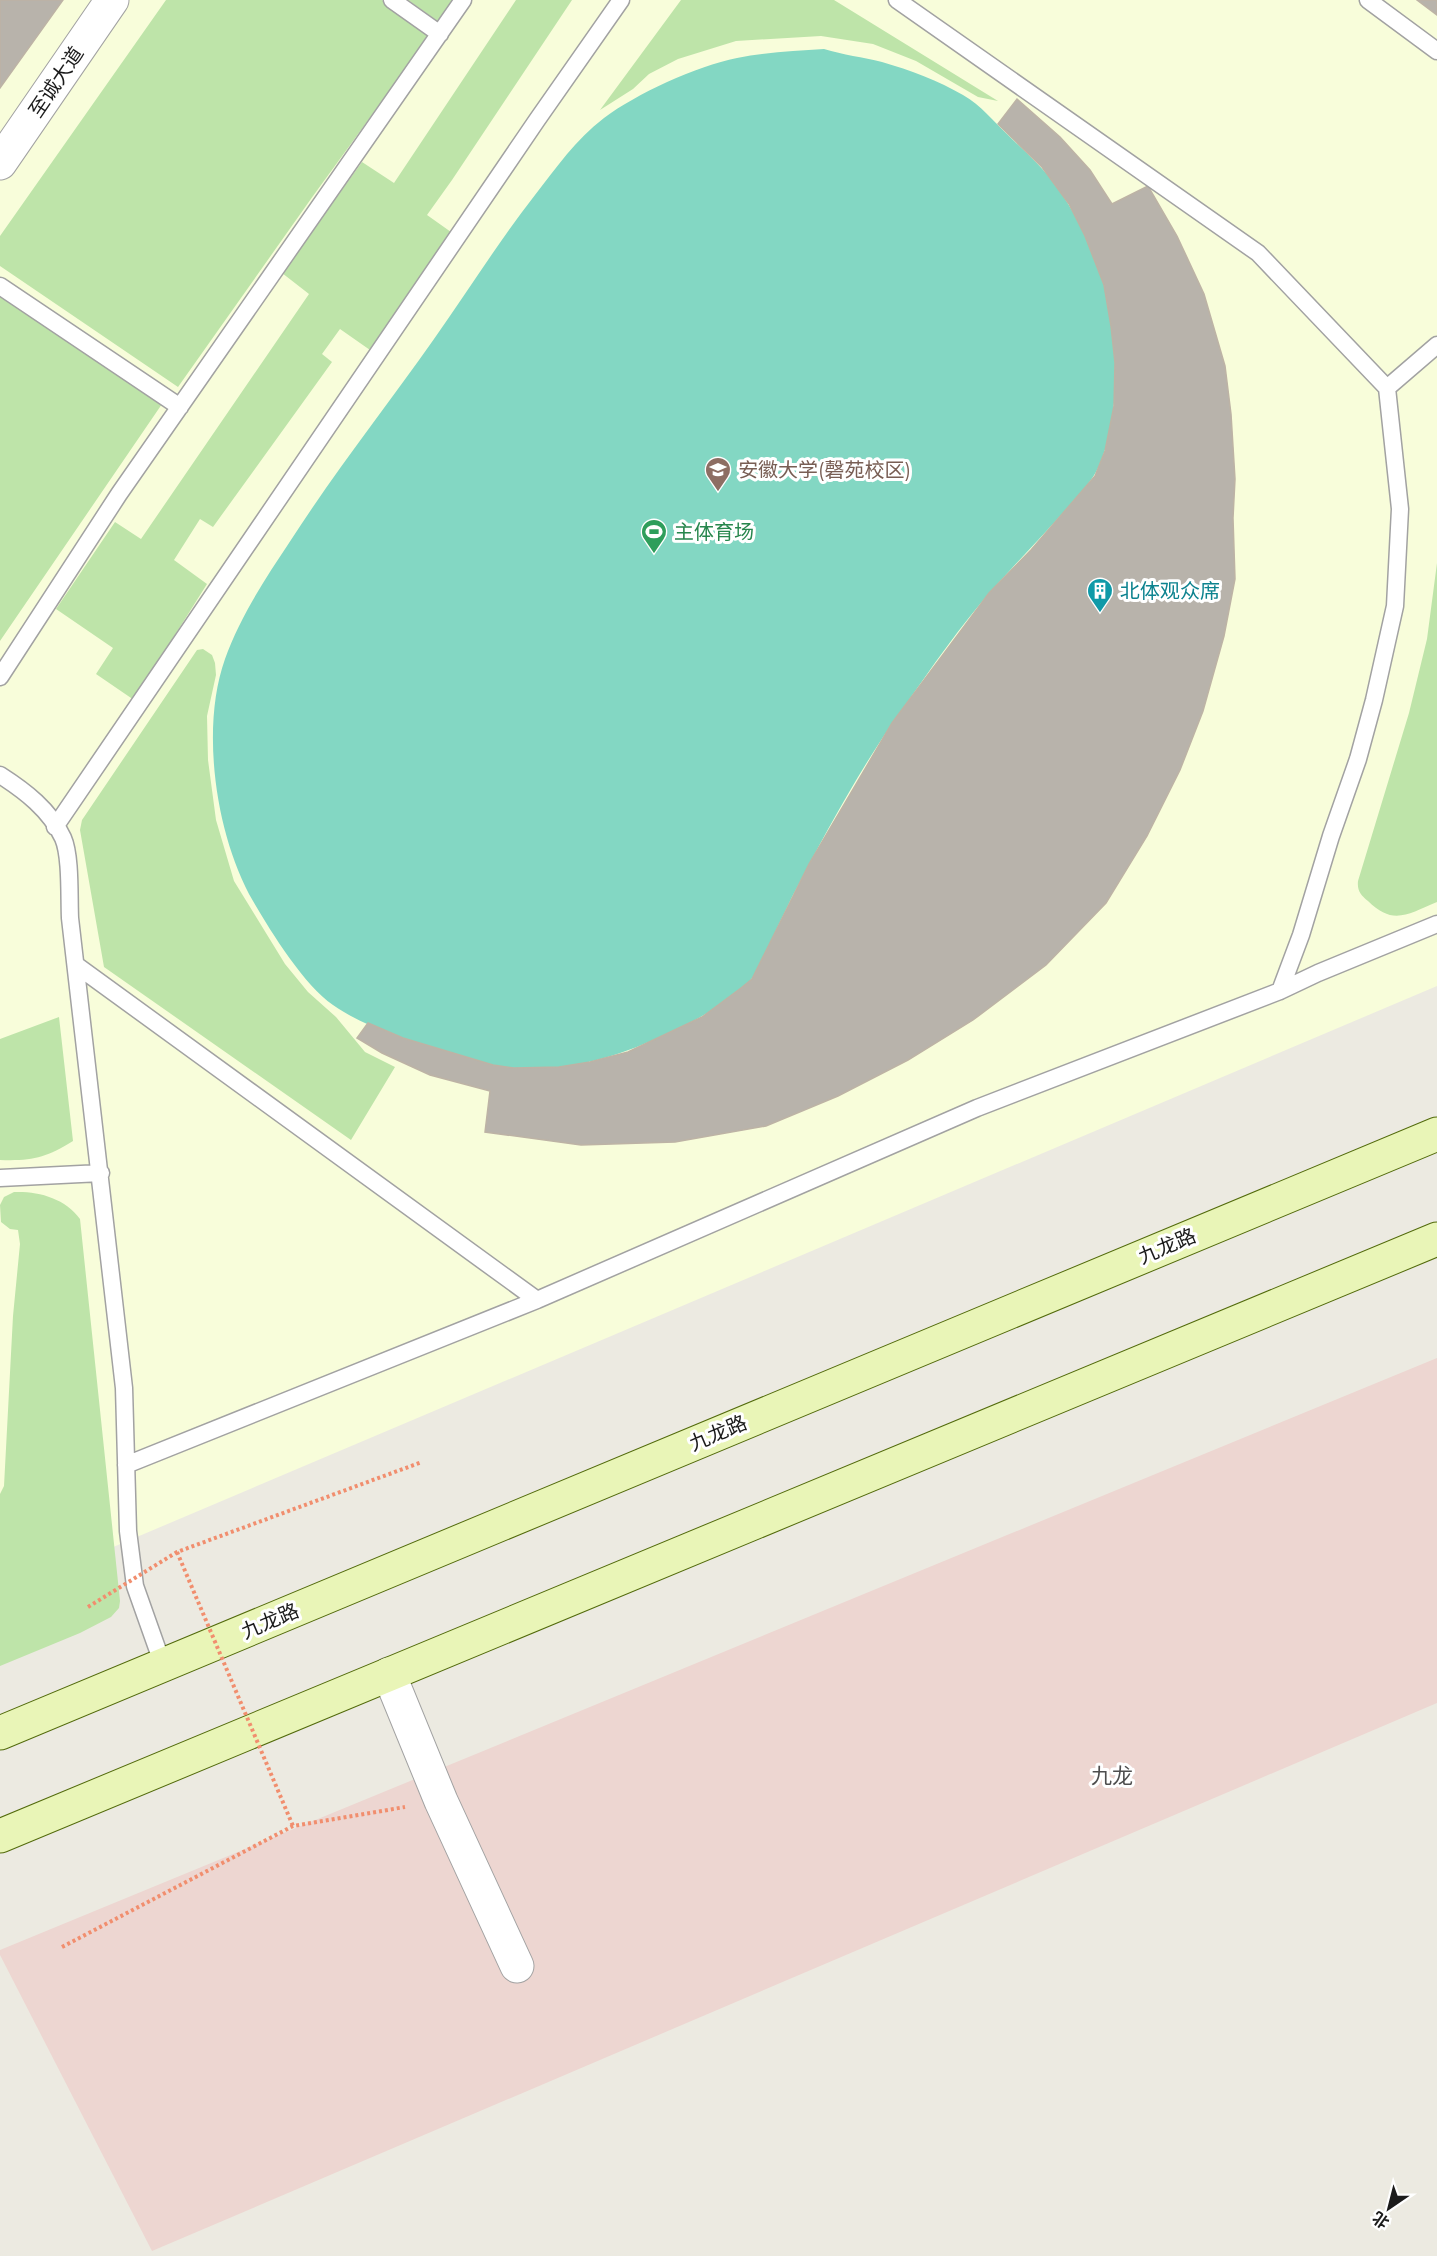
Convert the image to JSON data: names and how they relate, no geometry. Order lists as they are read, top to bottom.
{
  "streets": {
    "main road": ["九龙路"],
    "street": ["至诚大道"]
  },
  "districts": ["九龙"],
  "places": {
    "school or university": ["安徽大学(磬苑校区)"],
    "sports": ["主体育场"],
    "building": ["北体观众席"]
  },
  "north": "bottom left"
}
